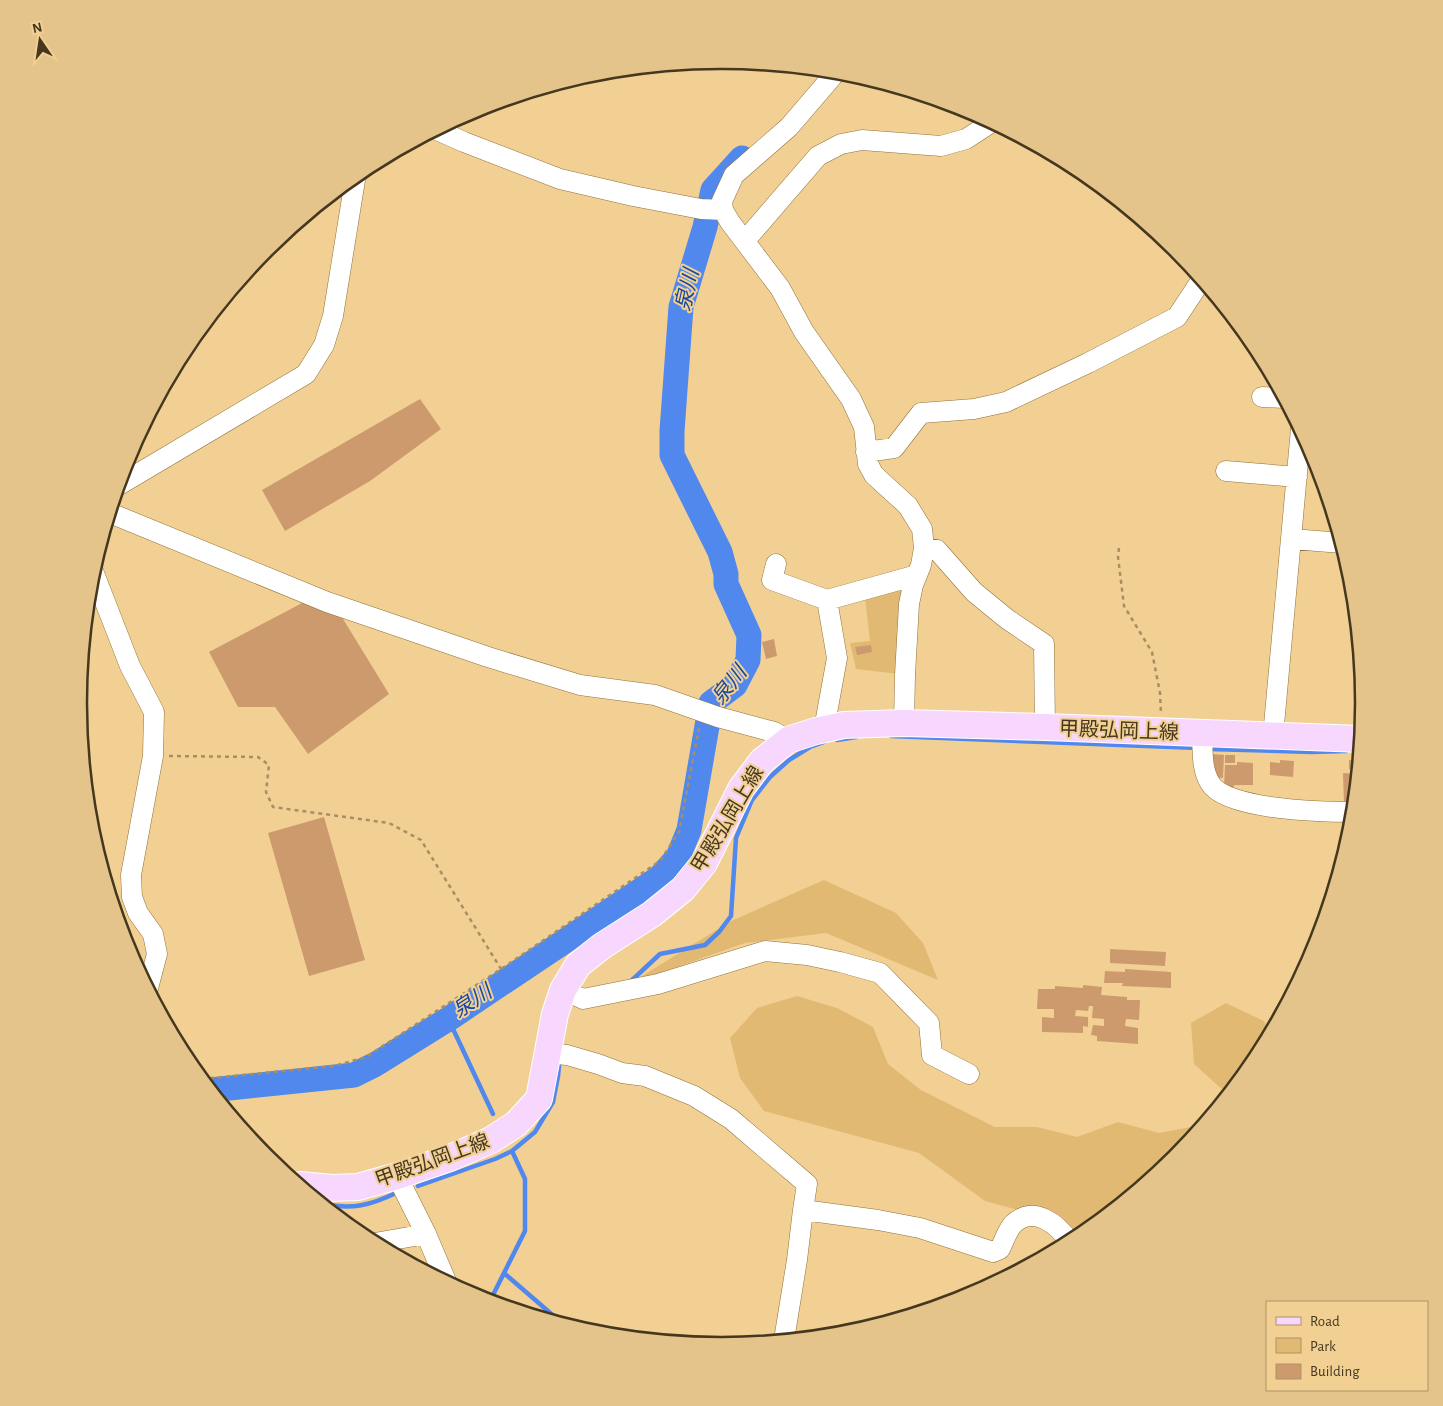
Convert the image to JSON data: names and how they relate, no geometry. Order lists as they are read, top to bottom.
{
  "streets": {
    "main road": ["甲殿弘岡上線"]
  },
  "water": ["泉川"],
  "legend": ["Road", "Park", "Building"],
  "north": "top"
}
